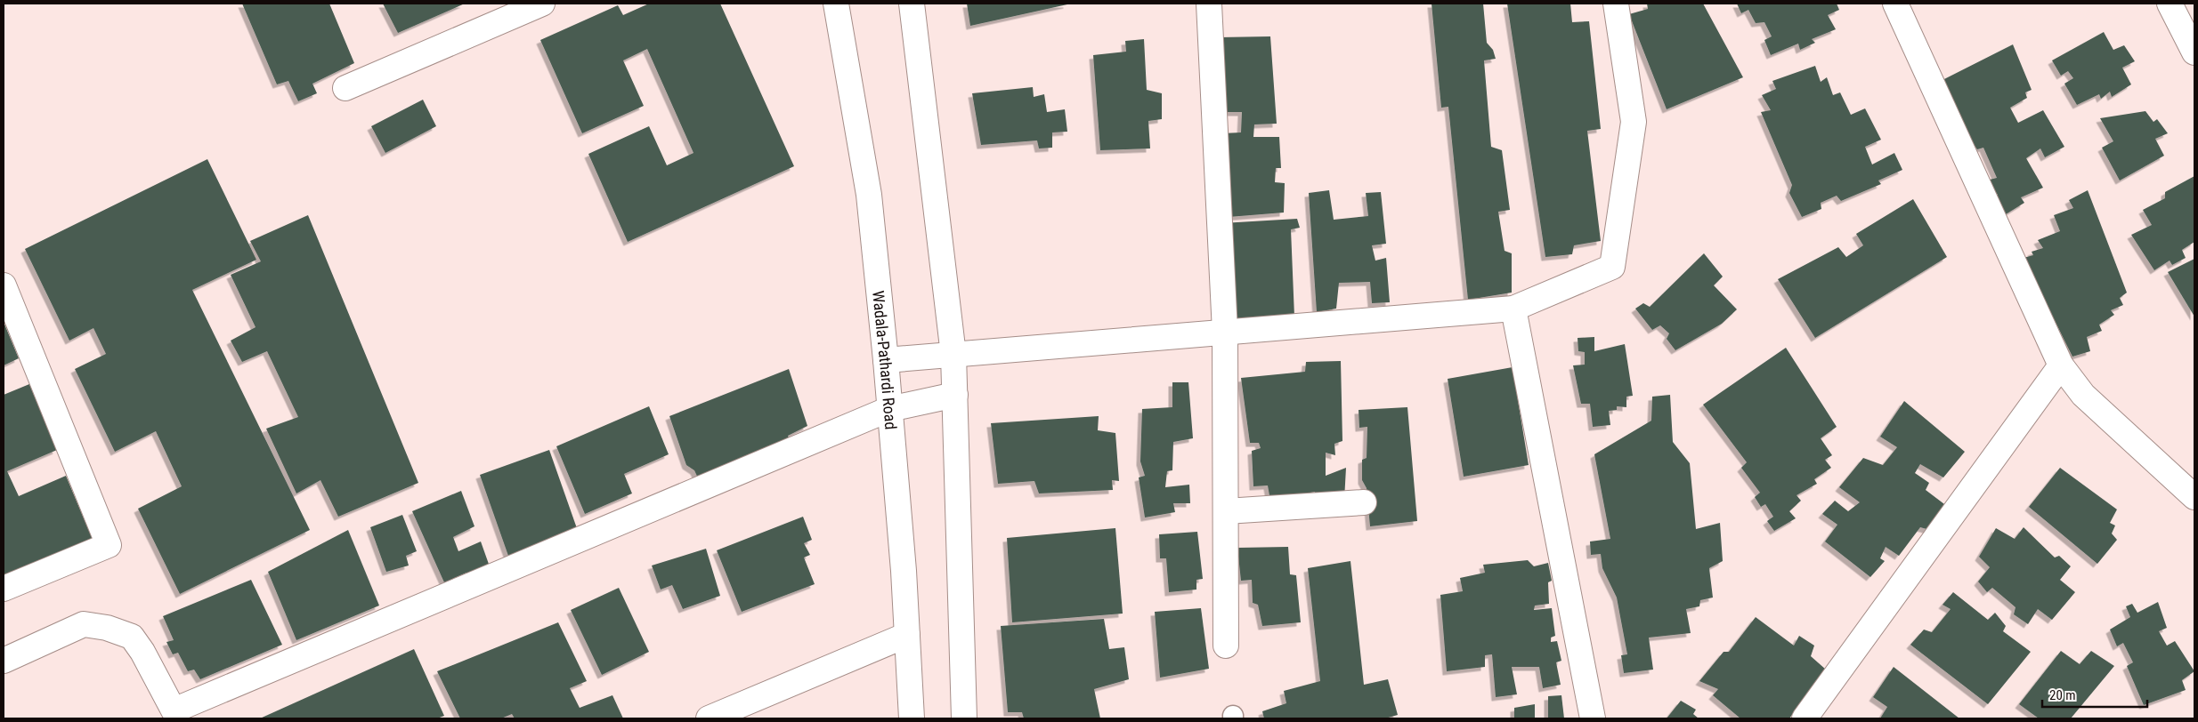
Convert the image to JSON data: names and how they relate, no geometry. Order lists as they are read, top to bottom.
{
  "streets": {
    "street": ["Wadala-Pathardi Road"]
  },
  "scale_bar": "20 m"
}
